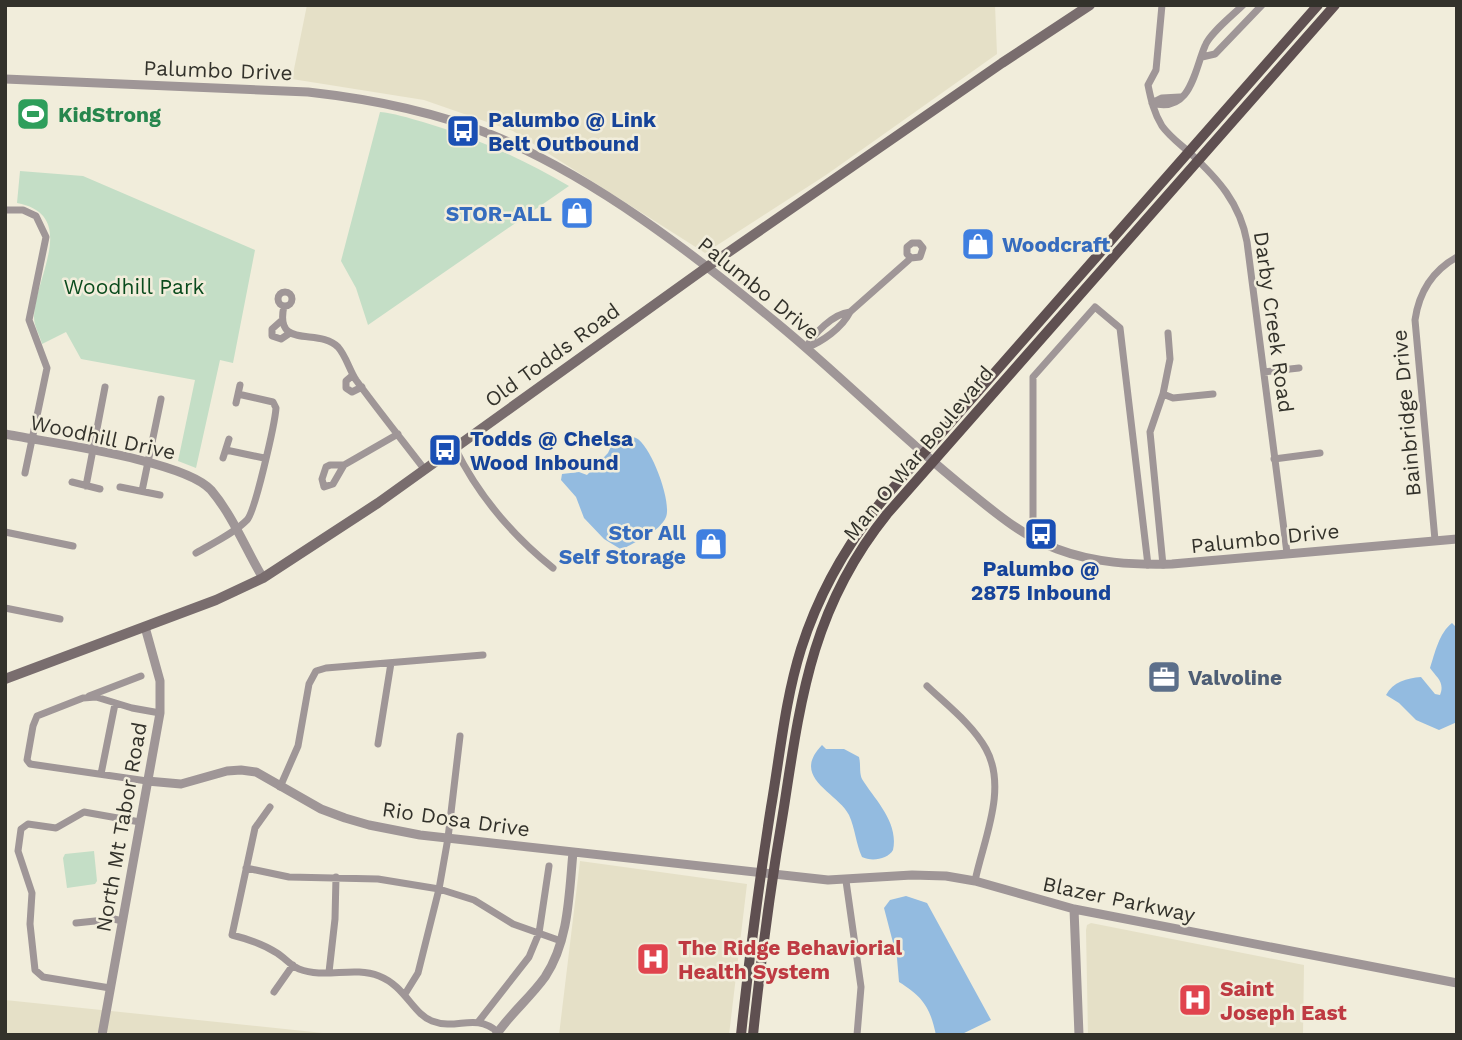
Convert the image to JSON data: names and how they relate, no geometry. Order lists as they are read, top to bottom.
{
  "streets": {
    "main road": ["Old Todds Road", "Man O War Boulevard"],
    "street": [
      "Palumbo Drive",
      "Darby Creek Road",
      "Bainbridge Drive",
      "Woodhill Drive",
      "Rio Dosa Drive",
      "North Mt Tabor Road",
      "Blazer Parkway"
    ]
  },
  "crossings": [
    ["Palumbo Drive", "Darby Creek Road"],
    ["Palumbo Drive", "Old Todds Road"],
    ["Palumbo Drive", "Bainbridge Drive"],
    ["Palumbo Drive", "Man O War Boulevard"],
    ["Darby Creek Road", "Man O War Boulevard"],
    ["Old Todds Road", "Woodhill Drive"],
    ["Old Todds Road", "North Mt Tabor Road"],
    ["Man O War Boulevard", "Rio Dosa Drive"],
    ["Man O War Boulevard", "Blazer Parkway"],
    ["Rio Dosa Drive", "North Mt Tabor Road"],
    ["Rio Dosa Drive", "Blazer Parkway"]
  ],
  "parks": ["Woodhill Park"],
  "places": {
    "sports": ["KidStrong"],
    "bus stop": ["Palumbo @ Link Belt Outbound", "Todds @ Chelsa Wood Inbound", "Palumbo @ 2875 Inbound"],
    "shop": ["STOR-ALL", "Woodcraft", "Stor All Self Storage"],
    "office": ["Valvoline"],
    "hospital": ["The Ridge Behaviorial Health System", "Saint Joseph East"]
  }
}
